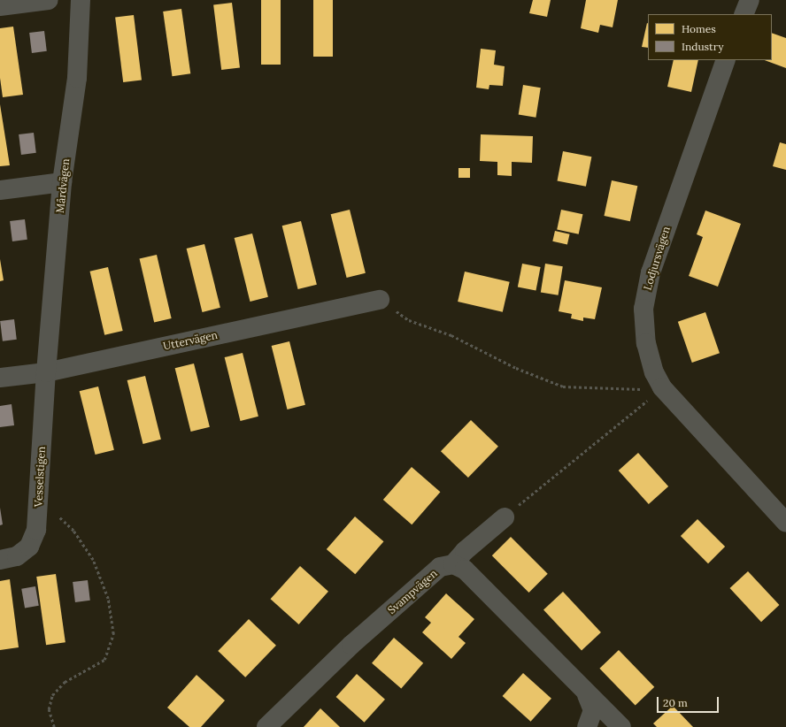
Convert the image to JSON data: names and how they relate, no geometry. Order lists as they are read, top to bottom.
{
  "streets": {
    "street": [
      "Mårdvägen",
      "Lodjursvägen",
      "Uttervägen",
      "Vesselstigen",
      "Svampvägen"
    ]
  },
  "crossings": [
    ["Mårdvägen", "Uttervägen"],
    ["Mårdvägen", "Vesselstigen"],
    ["Uttervägen", "Vesselstigen"]
  ],
  "legend": ["Homes", "Industry"],
  "scale_bar": "20 m"
}
